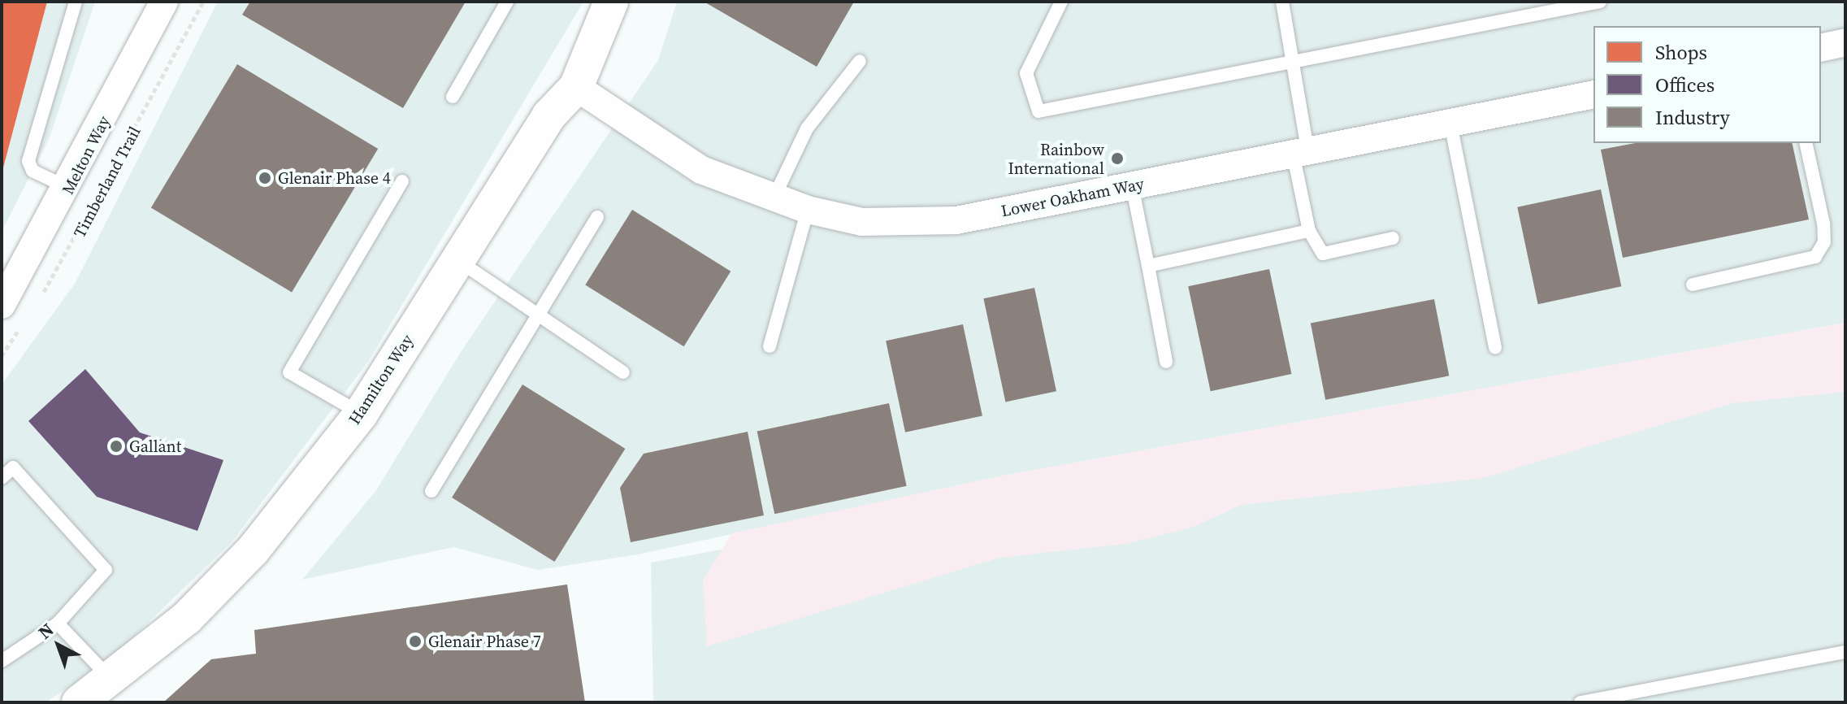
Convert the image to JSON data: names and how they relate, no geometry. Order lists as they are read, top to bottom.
{
  "streets": {
    "street": ["Melton Way", "Lower Oakham Way", "Hamilton Way"],
    "path": ["Timberland Trail"]
  },
  "crossings": [
    ["Lower Oakham Way", "Hamilton Way"]
  ],
  "places": [
    "Rainbow International",
    "Glenair Phase 4",
    "Gallant",
    "Glenair Phase 7"
  ],
  "legend": ["Shops", "Offices", "Industry"],
  "north": "top left"
}
